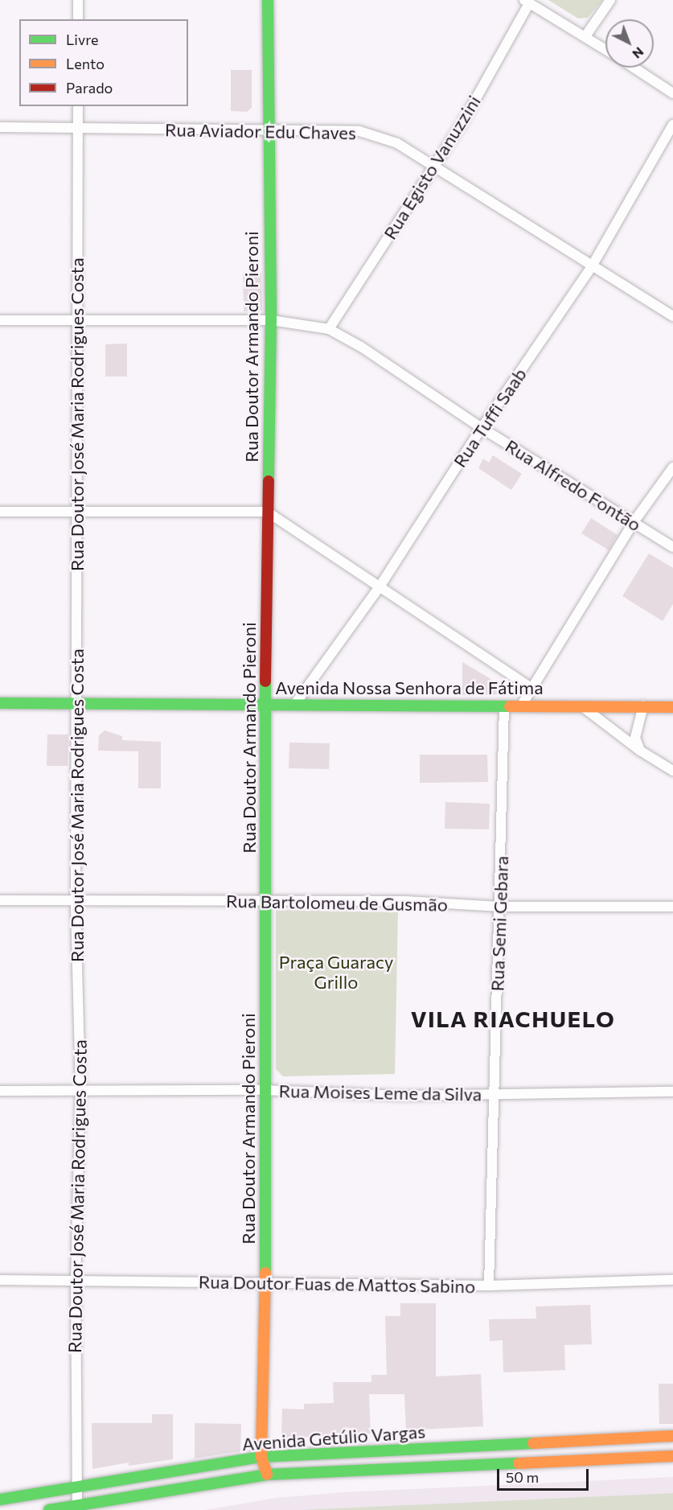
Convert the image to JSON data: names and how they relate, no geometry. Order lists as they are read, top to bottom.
{
  "streets": {
    "street": [
      "Rua Aviador Edu Chaves",
      "Rua Egisto Vanuzzini",
      "Rua Doutor Armando Pieroni",
      "Rua Doutor José Maria Rodrigues Costa",
      "Rua Tuffi Saab",
      "Rua Alfredo Fontão",
      "Avenida Nossa Senhora de Fátima",
      "Rua Bartolomeu de Gusmão",
      "Rua Semi Gebara",
      "Rua Moises Leme da Silva",
      "Rua Doutor Fuas de Mattos Sabino",
      "Avenida Getúlio Vargas"
    ]
  },
  "crossings": [
    ["Rua Aviador Edu Chaves", "Rua Egisto Vanuzzini"],
    ["Rua Aviador Edu Chaves", "Rua Doutor Armando Pieroni"],
    ["Rua Aviador Edu Chaves", "Rua Doutor José Maria Rodrigues Costa"],
    ["Rua Aviador Edu Chaves", "Rua Tuffi Saab"],
    ["Rua Egisto Vanuzzini", "Rua Alfredo Fontão"],
    ["Rua Doutor Armando Pieroni", "Rua Alfredo Fontão"],
    ["Rua Doutor Armando Pieroni", "Avenida Nossa Senhora de Fátima"],
    ["Rua Doutor Armando Pieroni", "Rua Bartolomeu de Gusmão"],
    ["Rua Doutor Armando Pieroni", "Rua Moises Leme da Silva"],
    ["Rua Doutor Armando Pieroni", "Rua Doutor Fuas de Mattos Sabino"],
    ["Rua Doutor Armando Pieroni", "Avenida Getúlio Vargas"],
    ["Rua Doutor José Maria Rodrigues Costa", "Rua Alfredo Fontão"],
    ["Rua Doutor José Maria Rodrigues Costa", "Avenida Nossa Senhora de Fátima"],
    ["Rua Doutor José Maria Rodrigues Costa", "Rua Bartolomeu de Gusmão"],
    ["Rua Doutor José Maria Rodrigues Costa", "Rua Moises Leme da Silva"],
    ["Rua Doutor José Maria Rodrigues Costa", "Rua Doutor Fuas de Mattos Sabino"],
    ["Rua Doutor José Maria Rodrigues Costa", "Avenida Getúlio Vargas"],
    ["Rua Tuffi Saab", "Rua Alfredo Fontão"],
    ["Rua Tuffi Saab", "Avenida Nossa Senhora de Fátima"],
    ["Avenida Nossa Senhora de Fátima", "Rua Semi Gebara"],
    ["Rua Bartolomeu de Gusmão", "Rua Semi Gebara"],
    ["Rua Semi Gebara", "Rua Moises Leme da Silva"],
    ["Rua Semi Gebara", "Rua Doutor Fuas de Mattos Sabino"]
  ],
  "districts": ["VILA RIACHUELO"],
  "parks": ["Praça Guaracy Grillo"],
  "legend": ["Livre", "Lento", "Parado"],
  "scale_bar": "50 m",
  "north": "bottom right"
}
